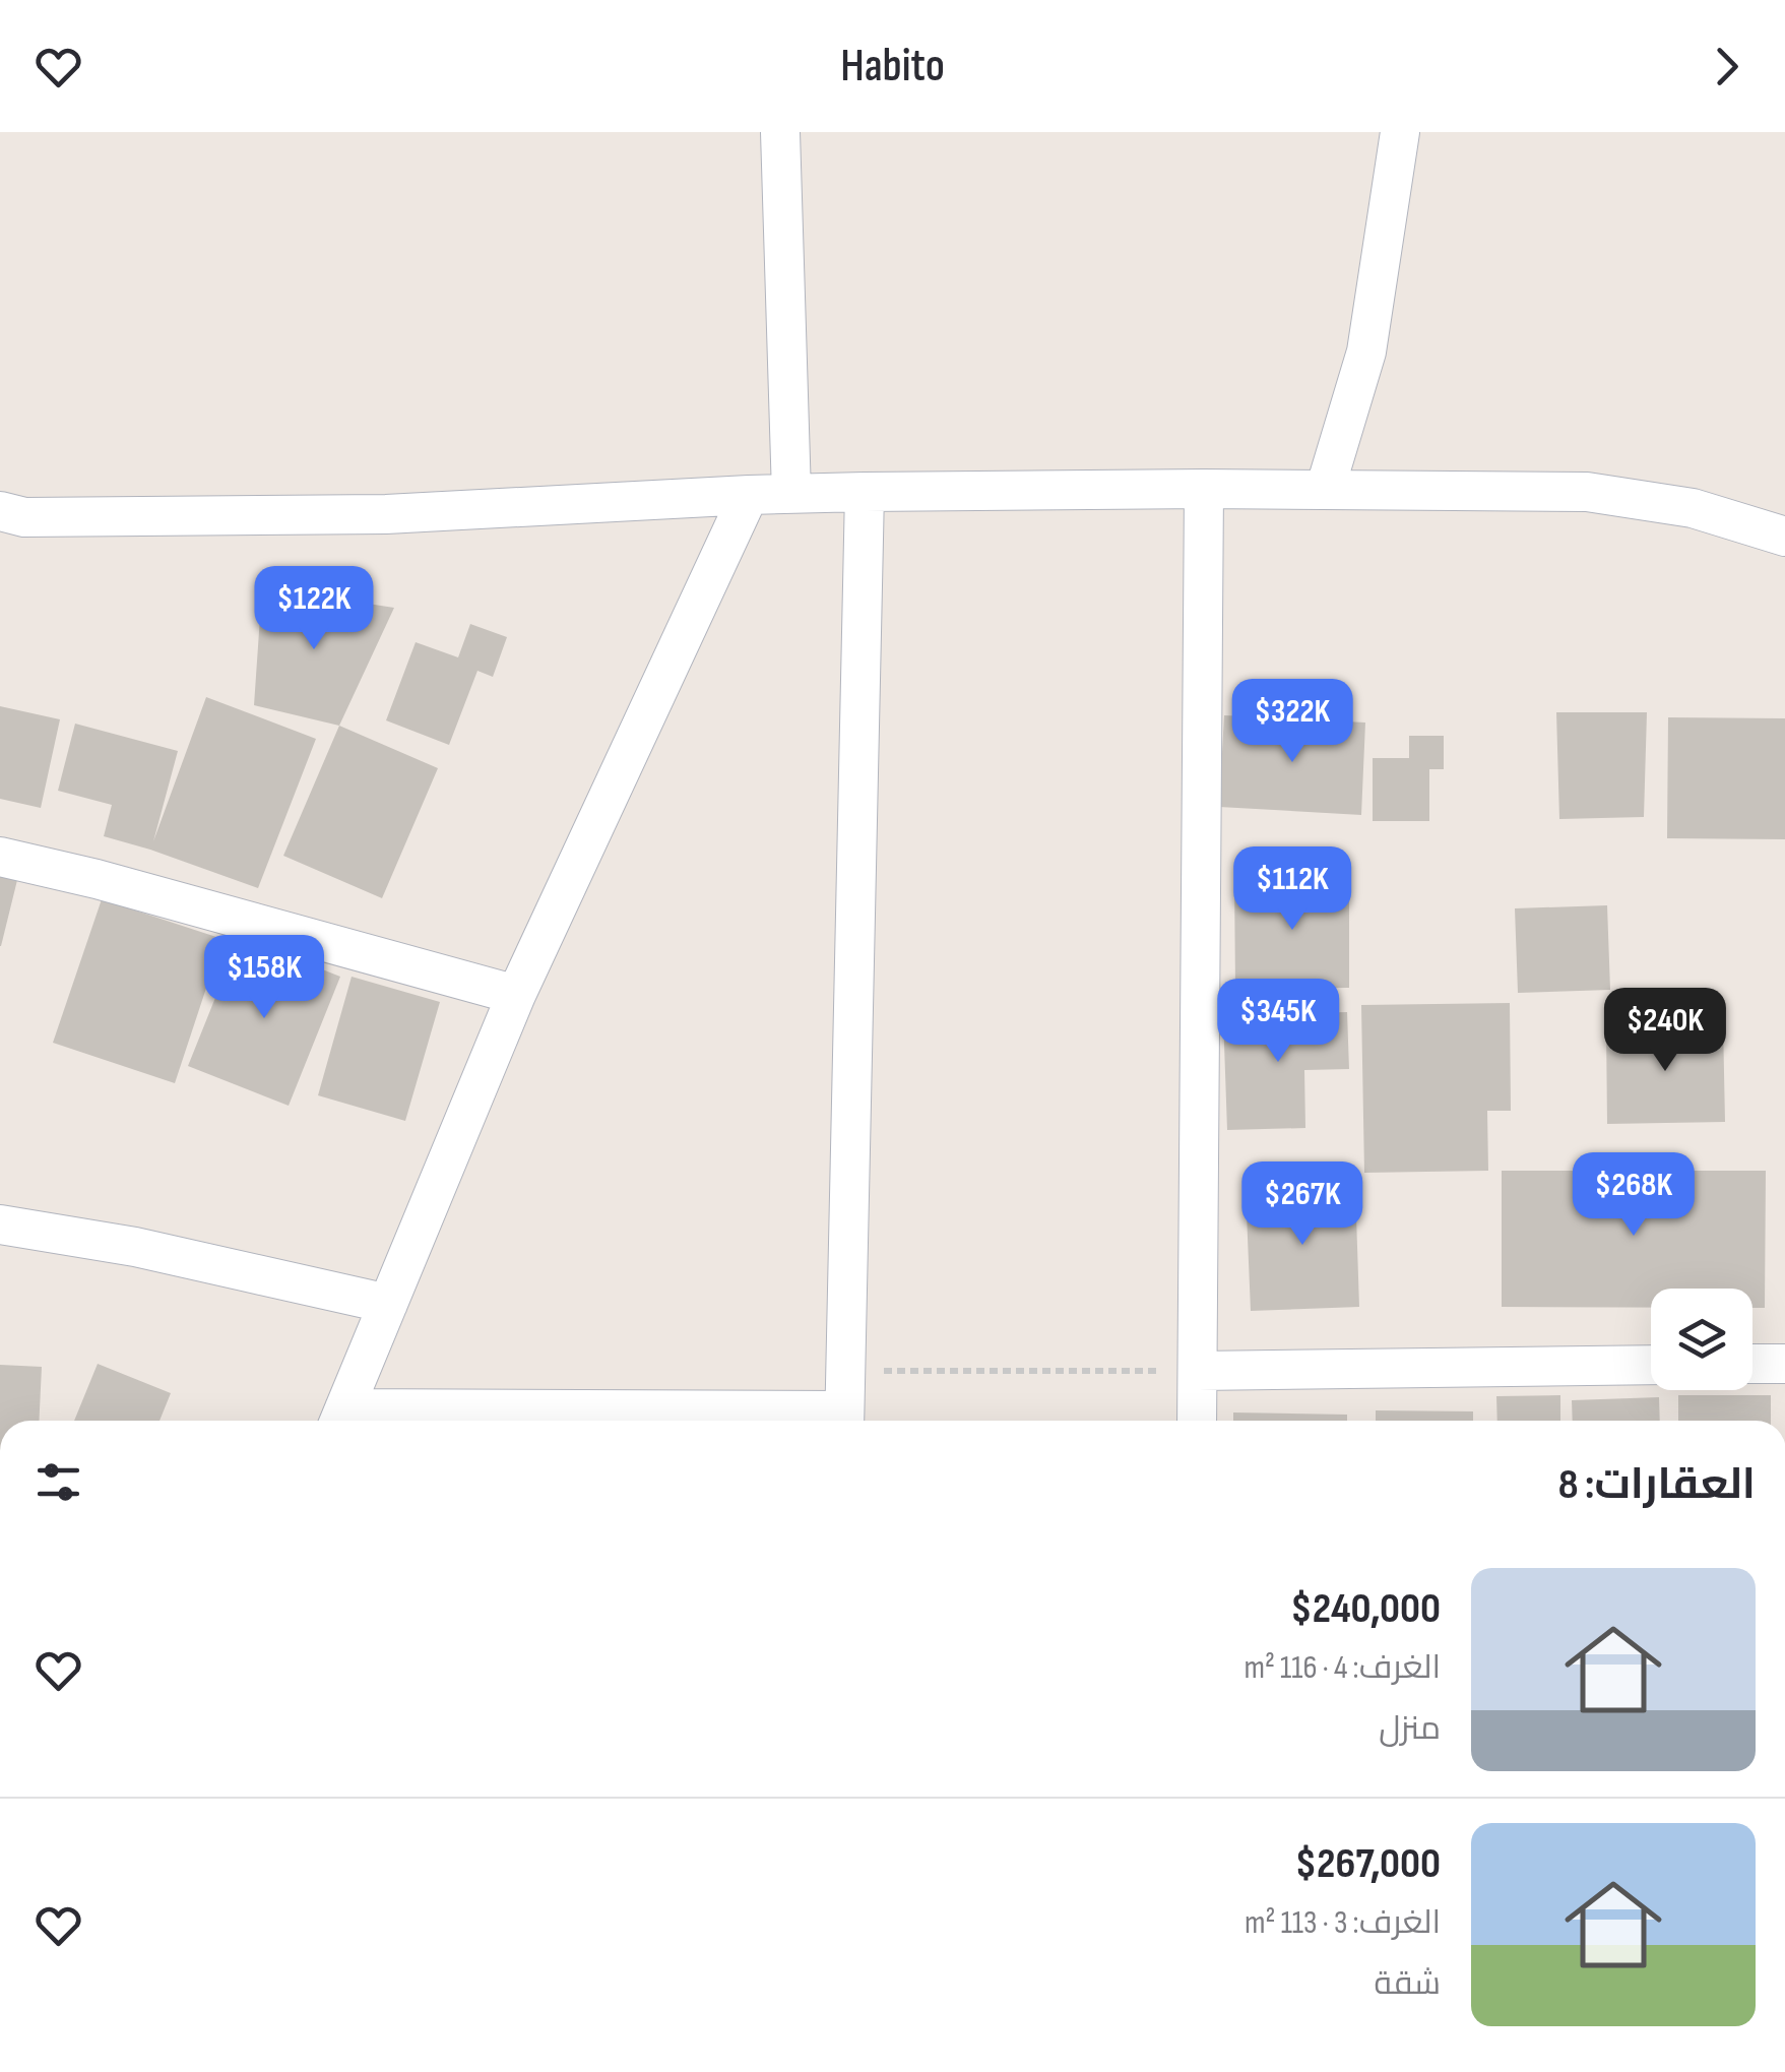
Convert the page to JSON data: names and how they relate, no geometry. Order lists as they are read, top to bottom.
{
  "page": {
    "header": "Habito",
    "price": [
      "$122K",
      "$322K",
      "$112K",
      "$158K",
      "$345K",
      "$240K",
      "$268K",
      "$267K"
    ],
    "heading": "العقارات: 8",
    "list": [
      {
        "name": "$240,000",
        "note": "الغرف: 4 · 116 m² · منزل"
      },
      {
        "name": "$267,000",
        "note": "الغرف: 3 · 113 m² · شقة"
      }
    ]
  }
}
